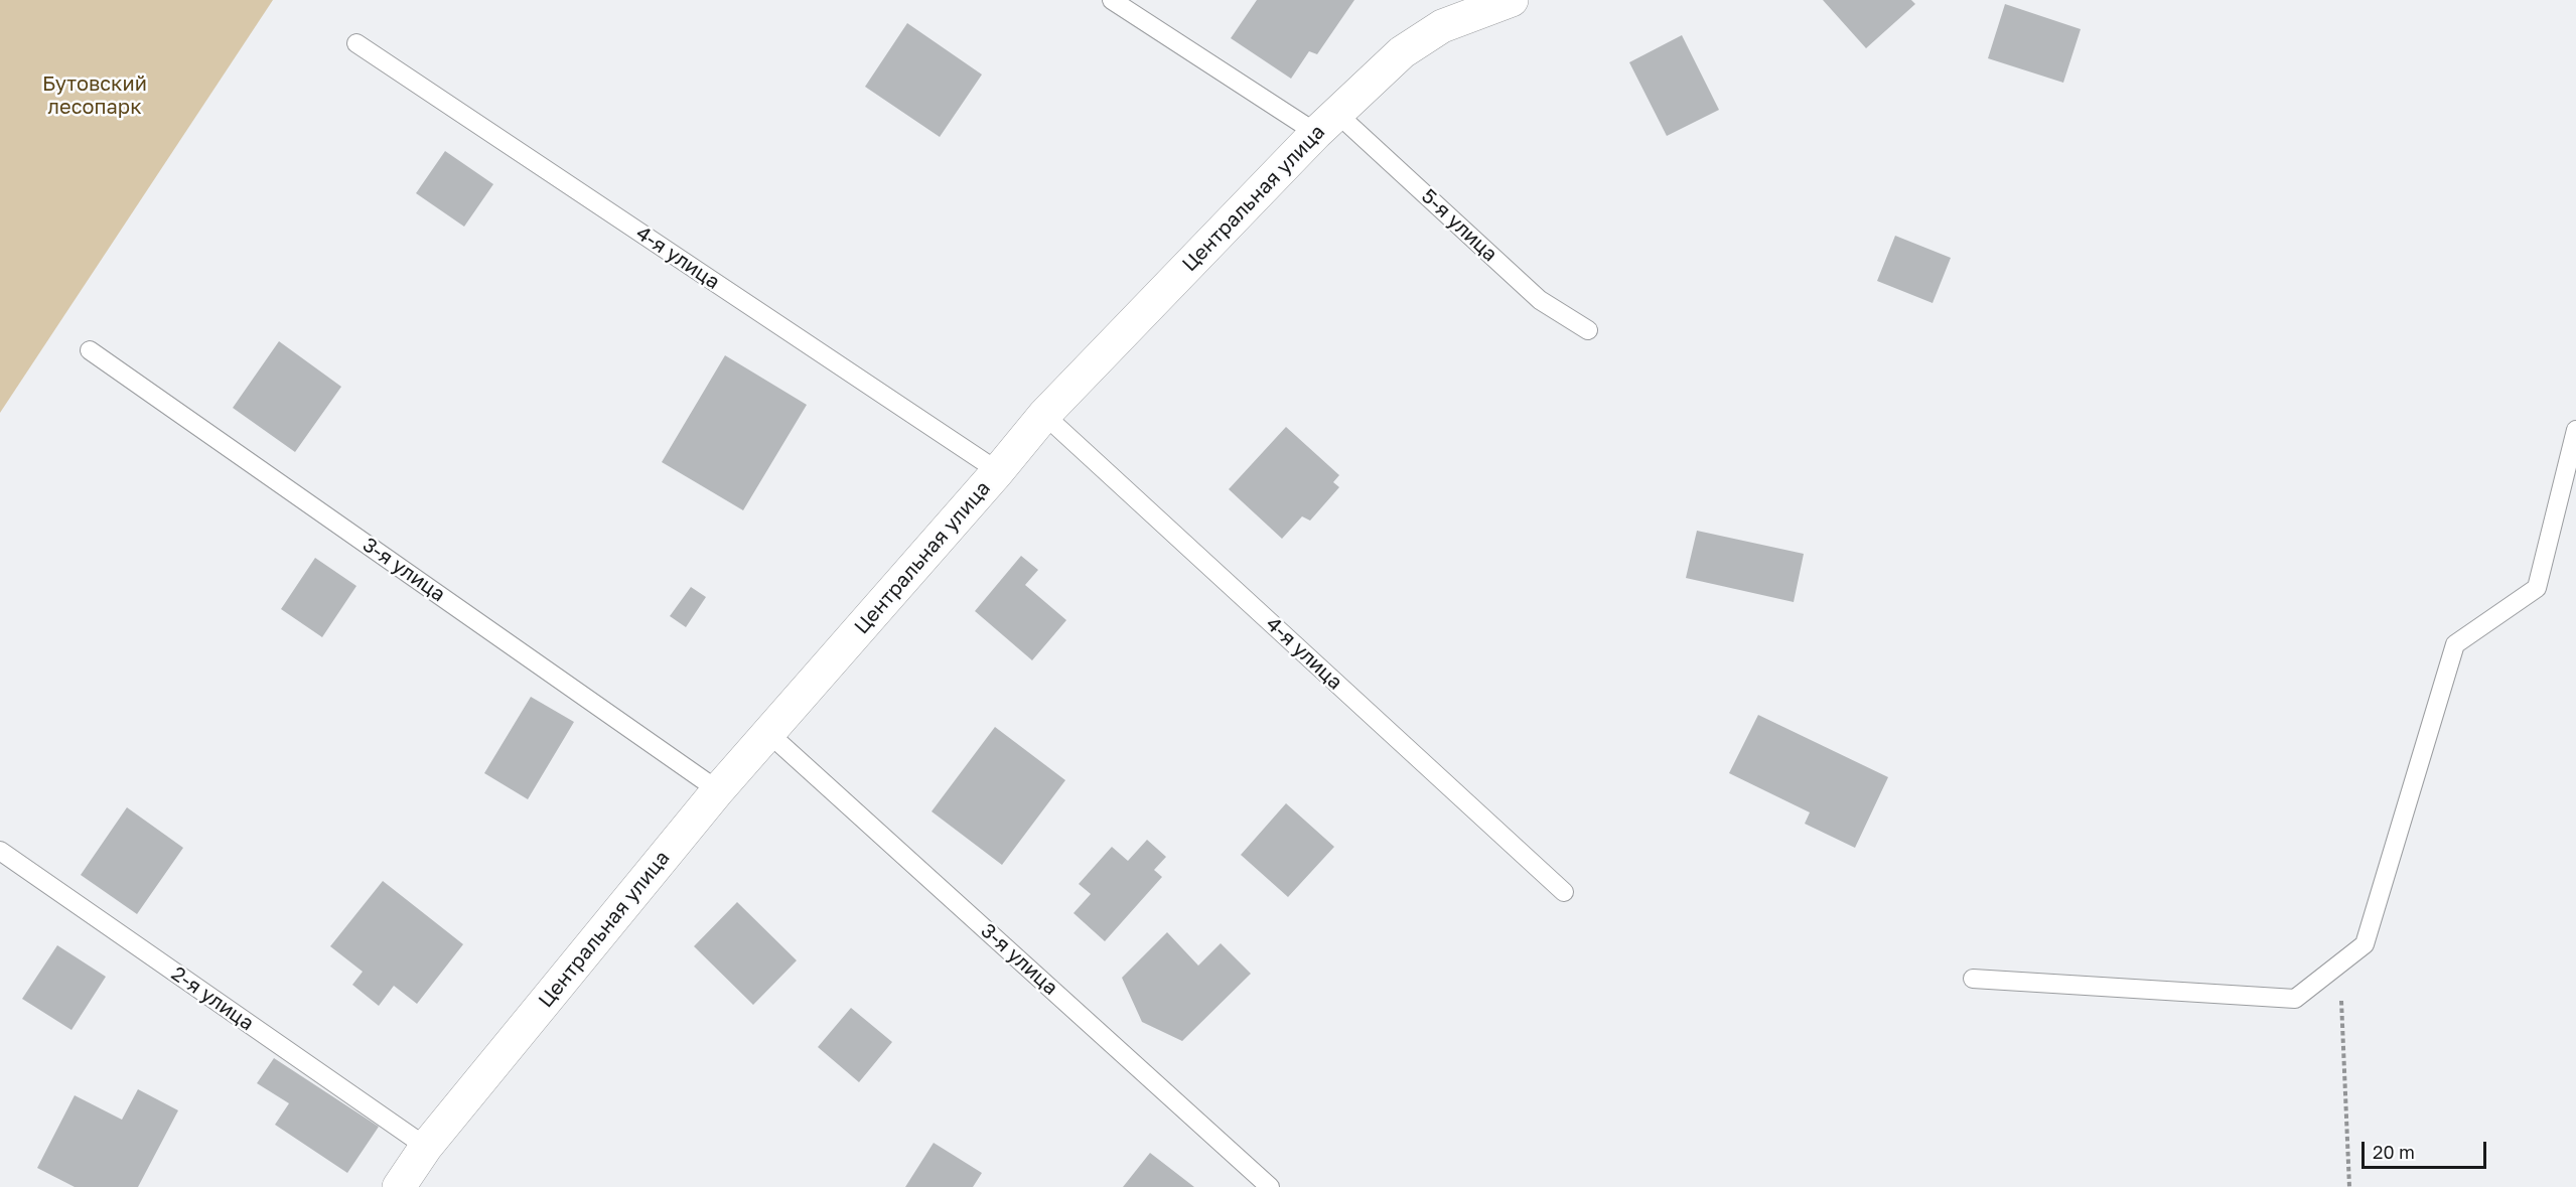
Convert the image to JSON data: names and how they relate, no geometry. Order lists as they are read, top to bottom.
{
  "streets": {
    "street": ["Центральная улица"],
    "lane": [
      "5-я улица",
      "4-я улица",
      "3-я улица",
      "2-я улица"
    ]
  },
  "crossings": [
    ["Центральная улица", "5-я улица"],
    ["Центральная улица", "4-я улица"],
    ["Центральная улица", "3-я улица"],
    ["Центральная улица", "2-я улица"]
  ],
  "parks": ["Бутовский лесопарк"],
  "scale_bar": "20 m"
}
